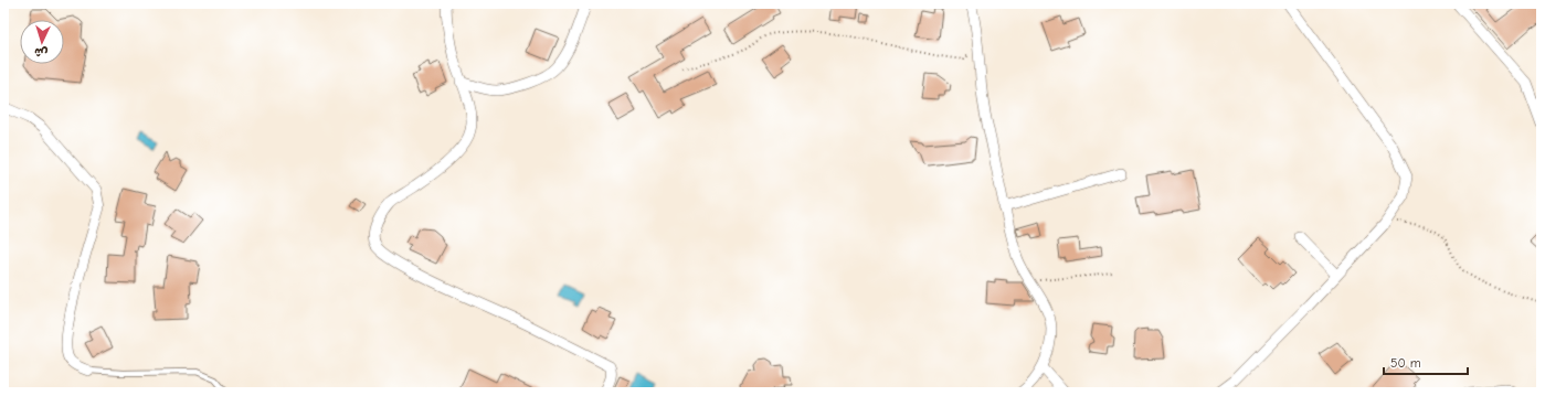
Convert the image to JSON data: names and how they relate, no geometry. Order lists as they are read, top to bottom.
{
  "scale_bar": "50 m",
  "north": "bottom"
}
